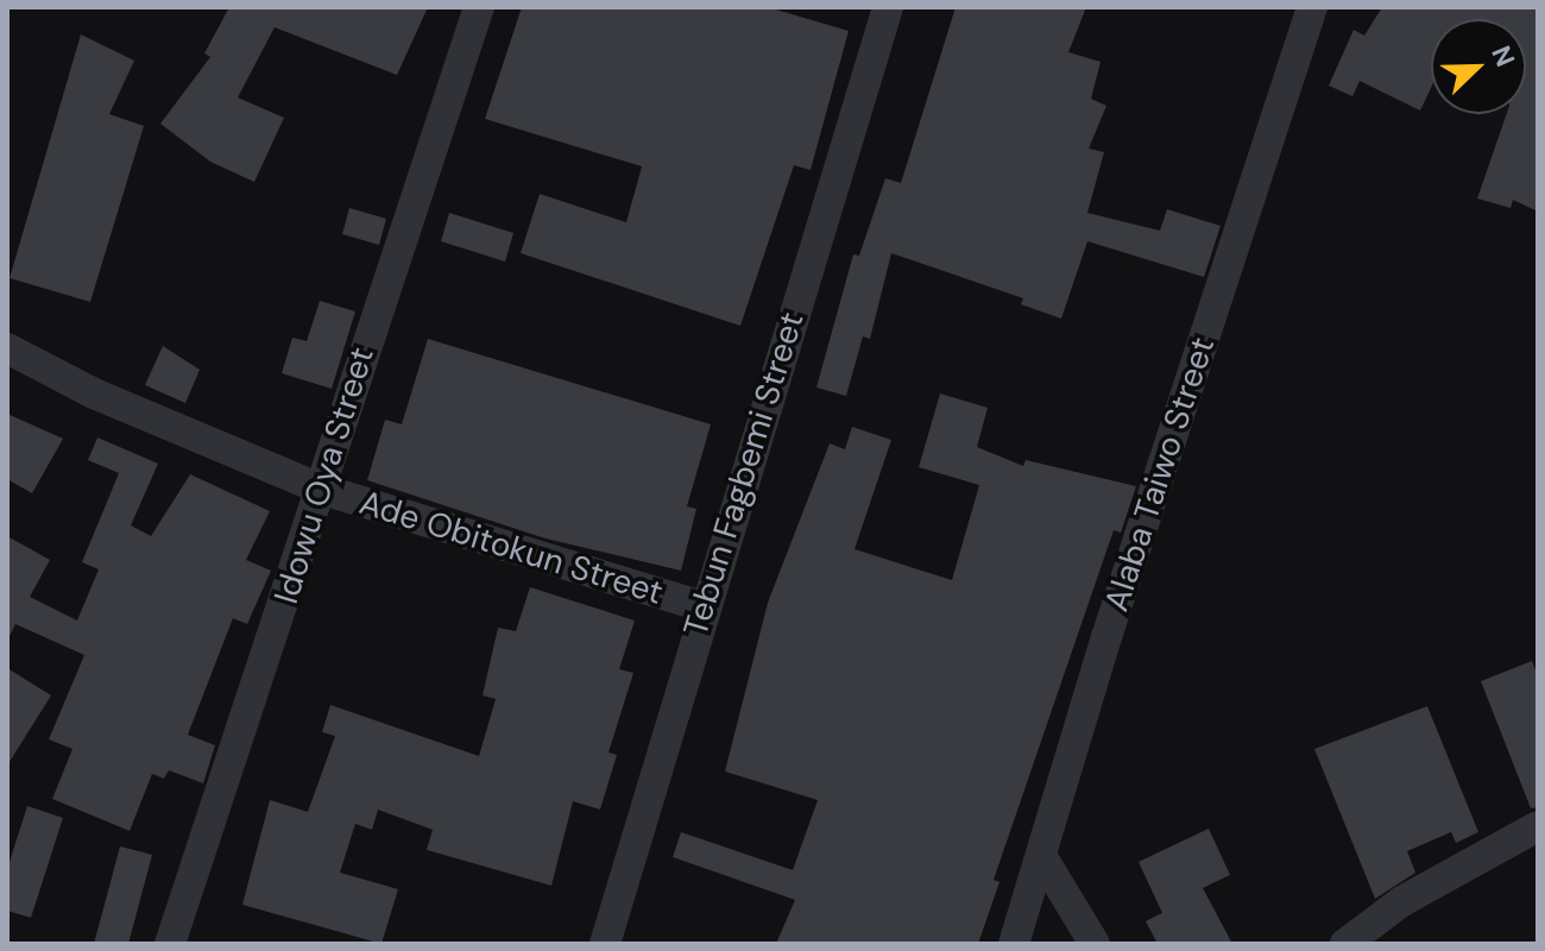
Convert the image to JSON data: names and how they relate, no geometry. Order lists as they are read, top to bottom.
{
  "streets": {
    "street": [
      "Tebun Fagbemi Street",
      "Alaba Taiwo Street",
      "Idowu Oya Street",
      "Ade Obitokun Street"
    ]
  },
  "crossings": [
    ["Tebun Fagbemi Street", "Ade Obitokun Street"],
    ["Idowu Oya Street", "Ade Obitokun Street"]
  ],
  "north": "top right"
}
